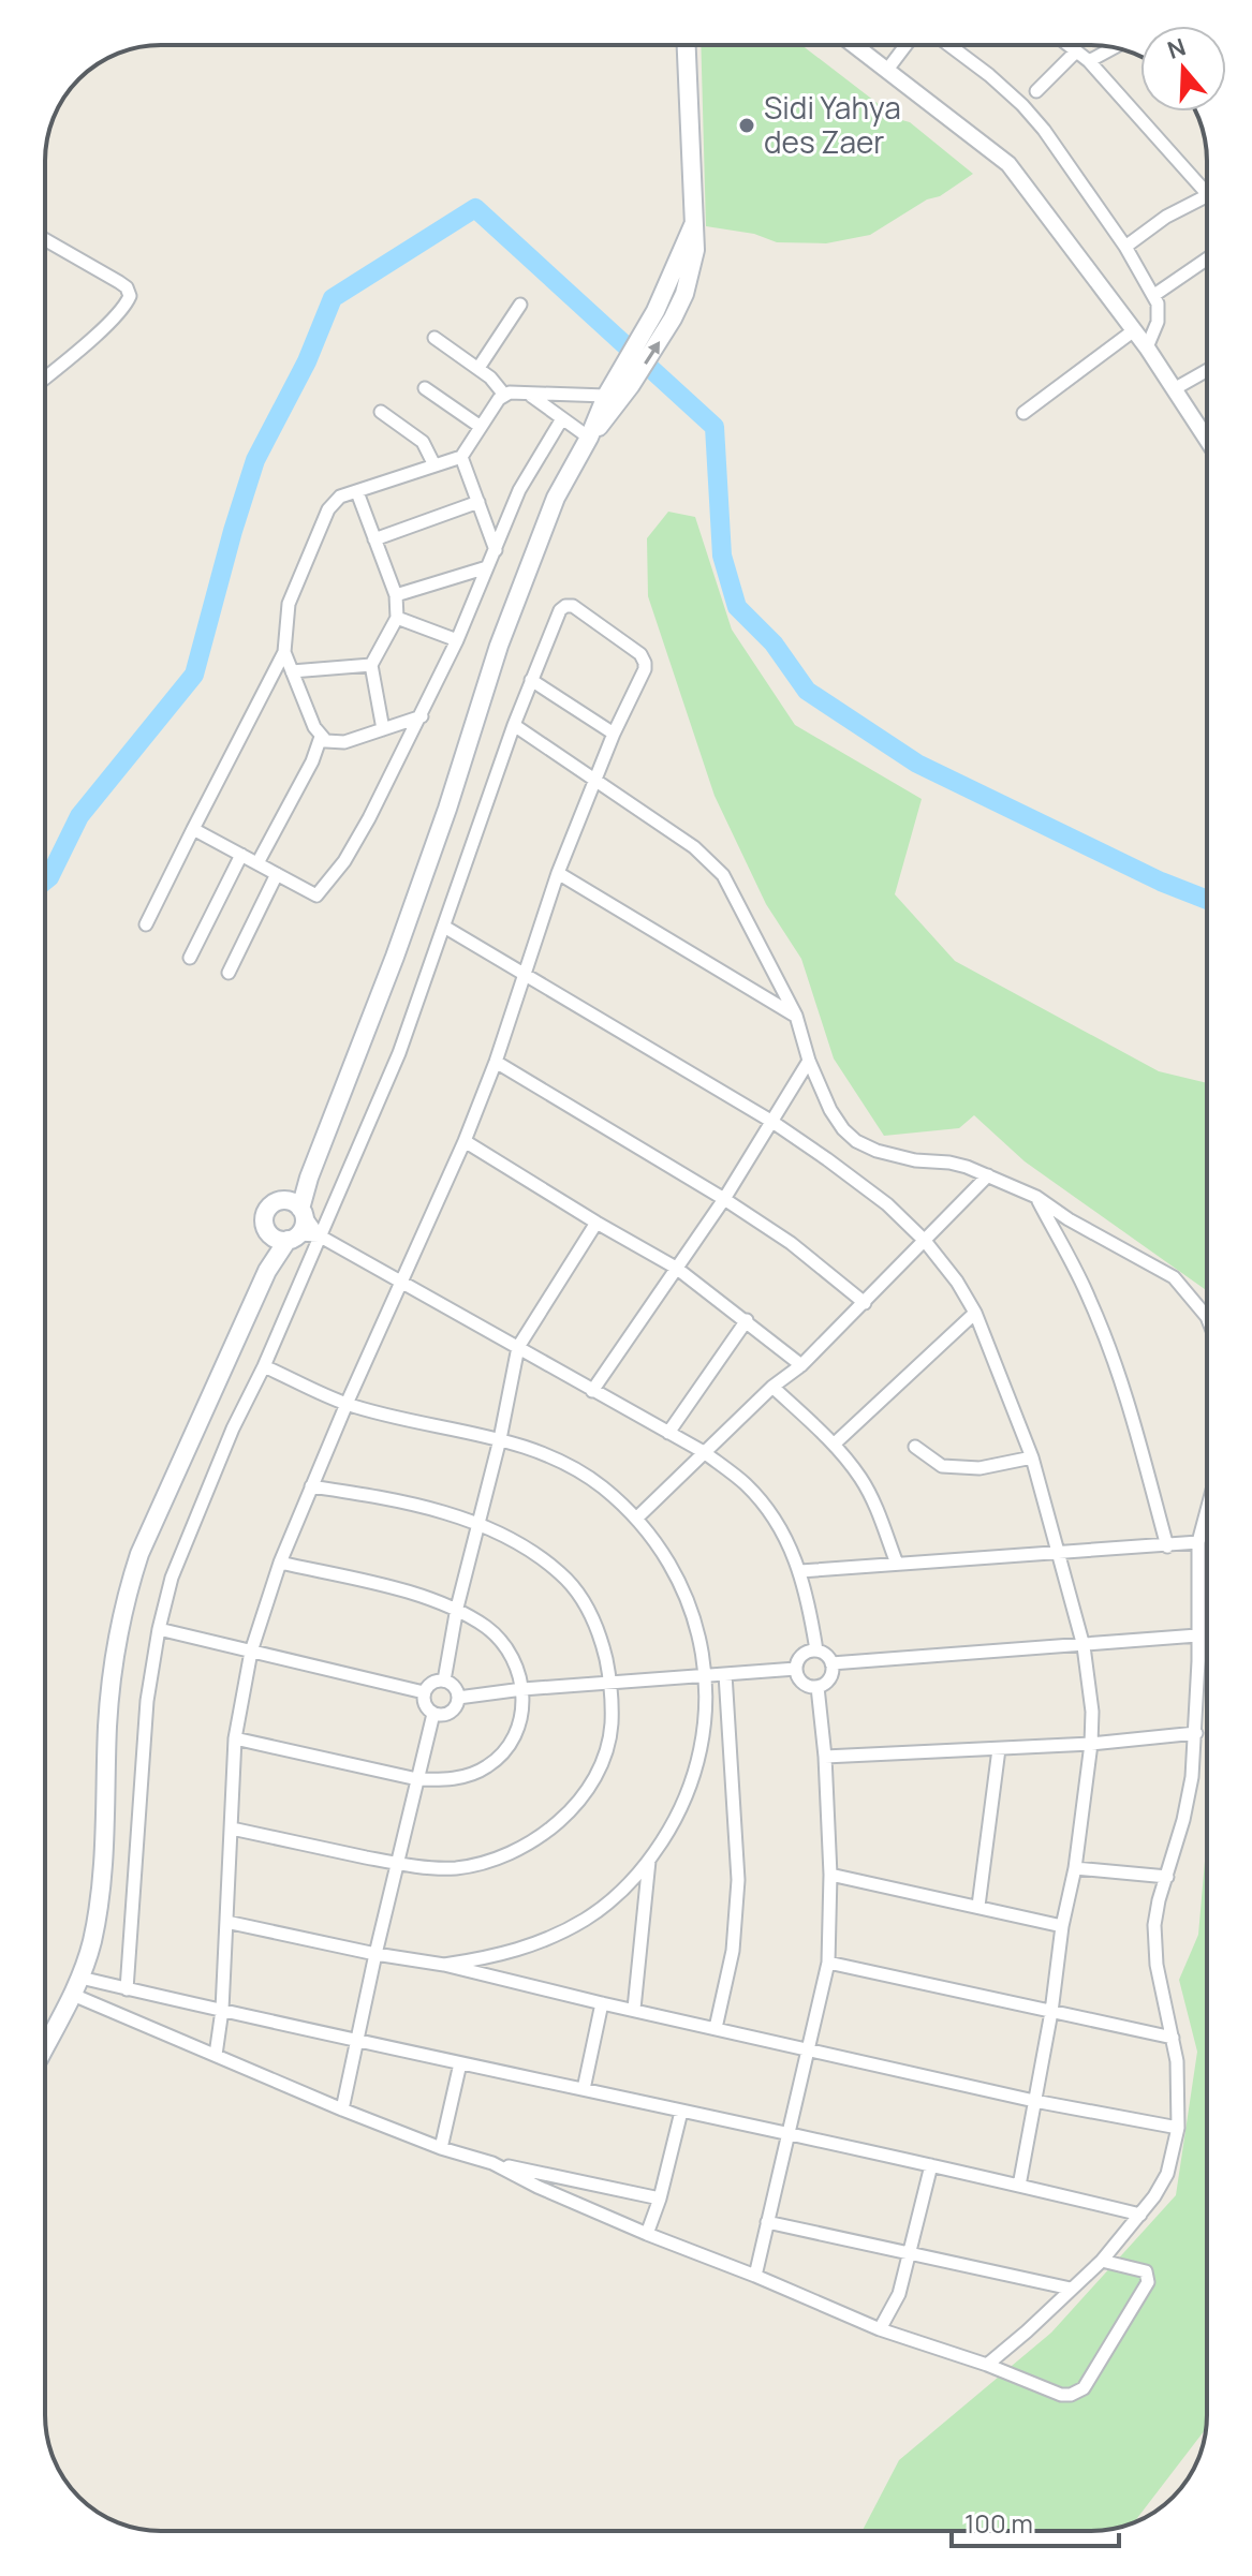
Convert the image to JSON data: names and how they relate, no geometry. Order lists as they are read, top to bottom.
{
  "places": ["Sidi Yahya des Zaer"],
  "scale_bar": "100 m",
  "north": "top"
}
